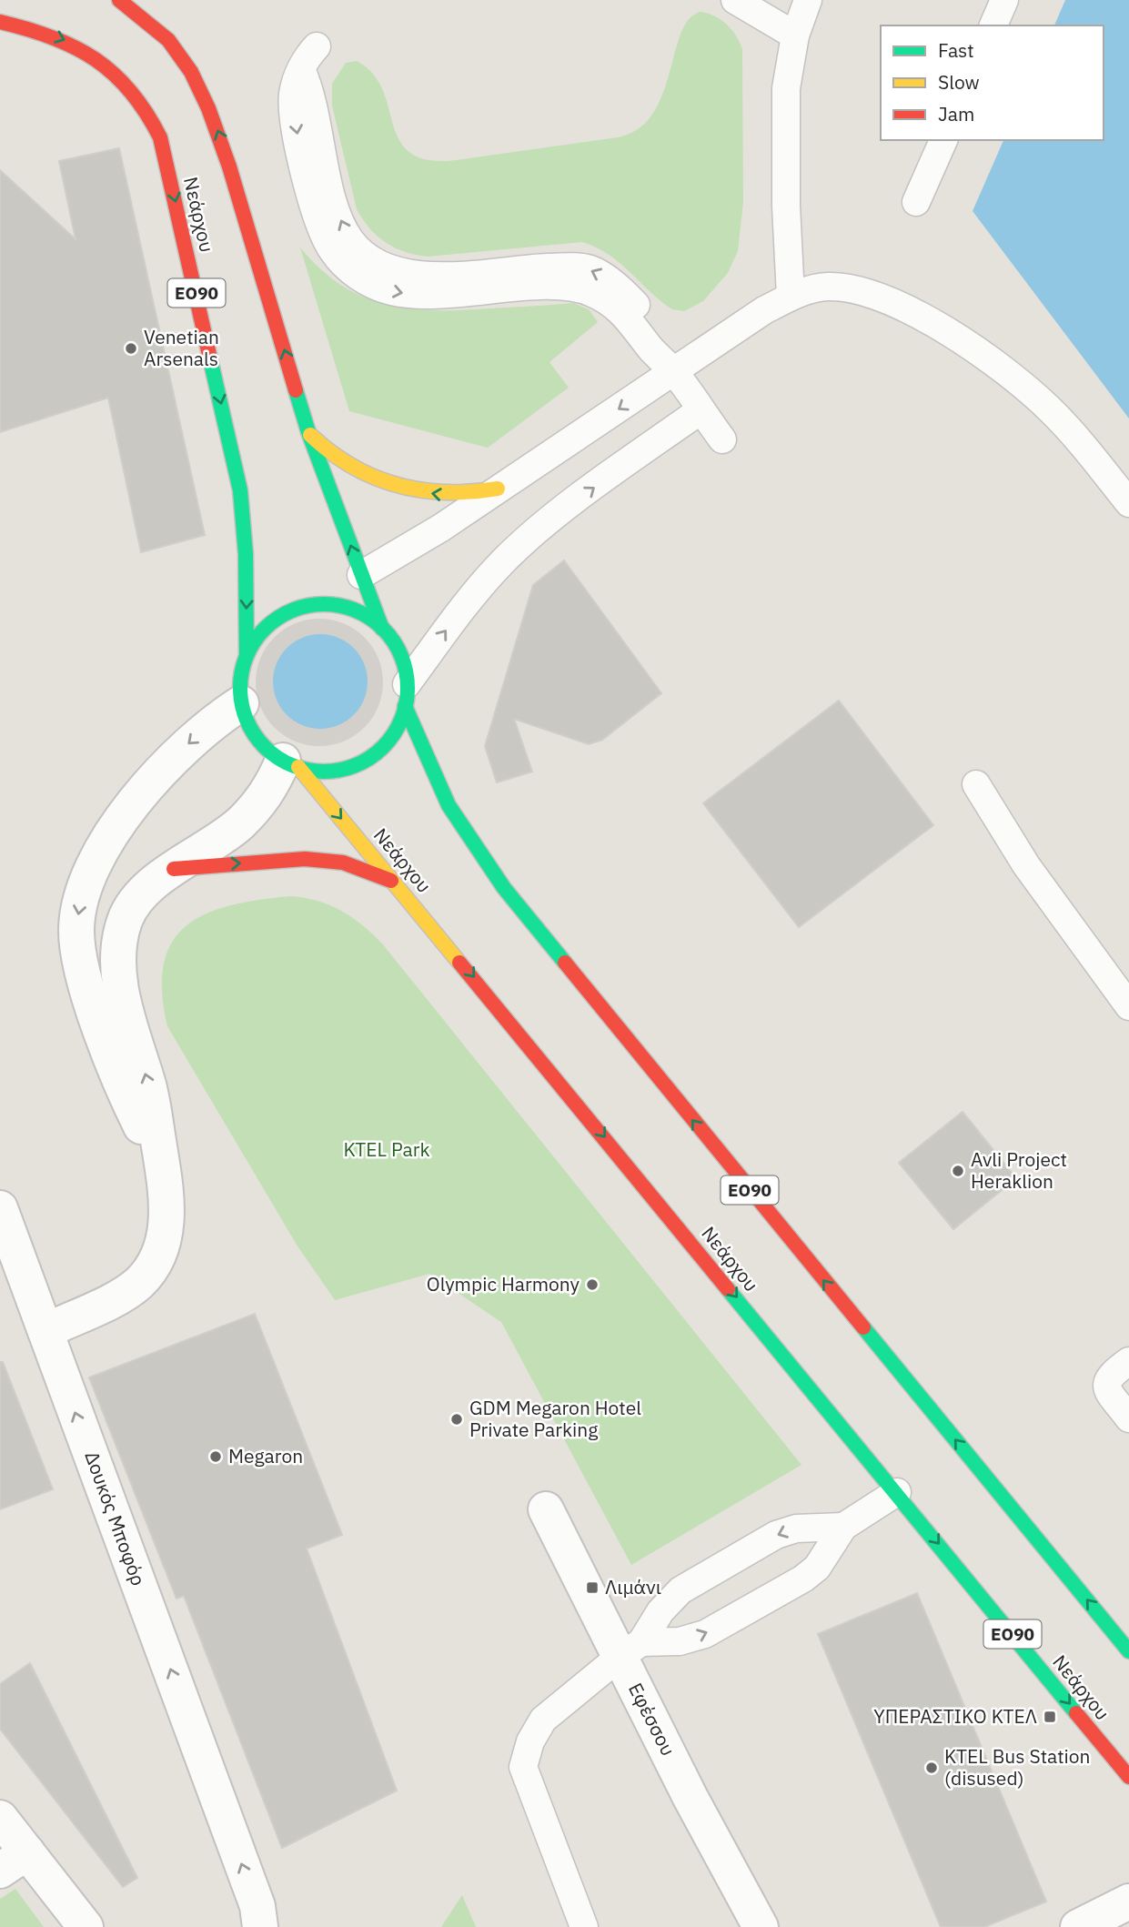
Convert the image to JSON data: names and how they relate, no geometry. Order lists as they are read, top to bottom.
{
  "streets": {
    "main road": ["Νεάρχου", "ΕΟ90"],
    "street": ["Δουκός Μποφόρ", "Εφέσσου"]
  },
  "crossings": [
    ["Νεάρχου", "ΕΟ90"]
  ],
  "one_way": ["Δουκός Μποφόρ"],
  "parks": ["KTEL Park"],
  "places": {
    "other": [
      "Venetian Arsenals",
      "Avli Project Heraklion",
      "Olympic Harmony",
      "GDM Megaron Hotel Private Parking",
      "Megaron",
      "KTEL Bus Station (disused)"
    ],
    "transit": ["Λιμάνι", "ΥΠΕΡΑΣΤΙΚΟ ΚΤΕΛ"]
  },
  "legend": ["Fast", "Slow", "Jam"]
}
